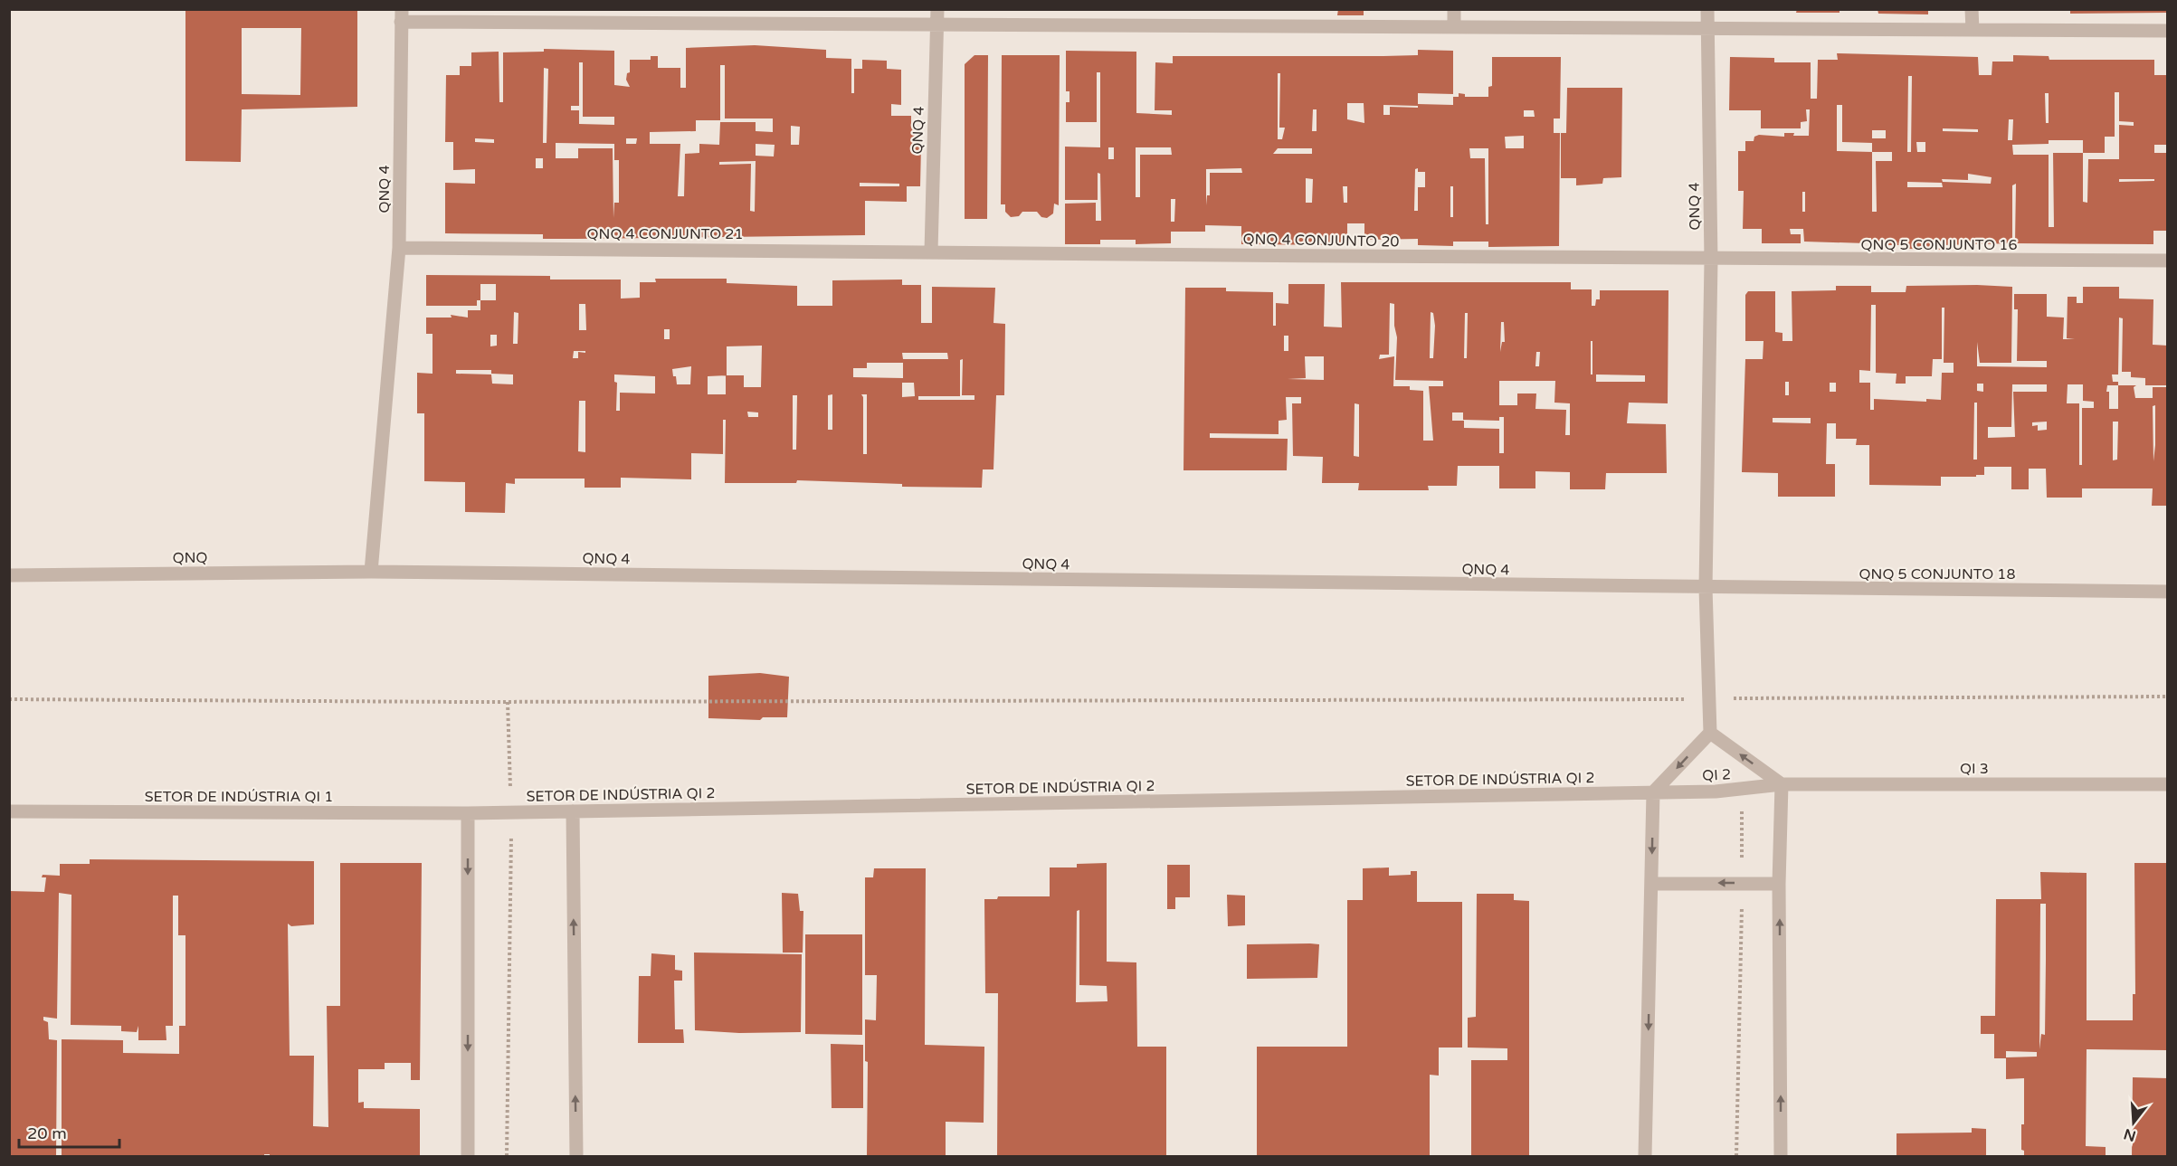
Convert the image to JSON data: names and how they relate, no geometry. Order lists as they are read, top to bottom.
{
  "streets": {
    "street": [
      "QNQ 4",
      "QNQ 4 CONJUNTO 21",
      "QNQ 4 CONJUNTO 20",
      "QNQ 5 CONJUNTO 16",
      "QNQ",
      "QNQ 5 CONJUNTO 18",
      "QI 3",
      "QI 2",
      "SETOR DE INDÚSTRIA QI 2",
      "SETOR DE INDÚSTRIA QI 1"
    ]
  },
  "crossings": [
    ["QNQ 4", "QNQ 4 CONJUNTO 21"],
    ["QNQ 4", "QNQ 4 CONJUNTO 20"],
    ["QNQ 4", "QNQ 5 CONJUNTO 16"],
    ["QNQ 4", "QNQ"],
    ["QNQ 4", "QNQ 5 CONJUNTO 18"],
    ["QNQ 4 CONJUNTO 21", "QNQ 4 CONJUNTO 20"],
    ["QNQ 4 CONJUNTO 20", "QNQ 5 CONJUNTO 16"],
    ["QI 3", "QI 2"],
    ["QI 2", "SETOR DE INDÚSTRIA QI 2"],
    ["SETOR DE INDÚSTRIA QI 2", "SETOR DE INDÚSTRIA QI 1"]
  ],
  "scale_bar": "20 m",
  "north": "bottom"
}
